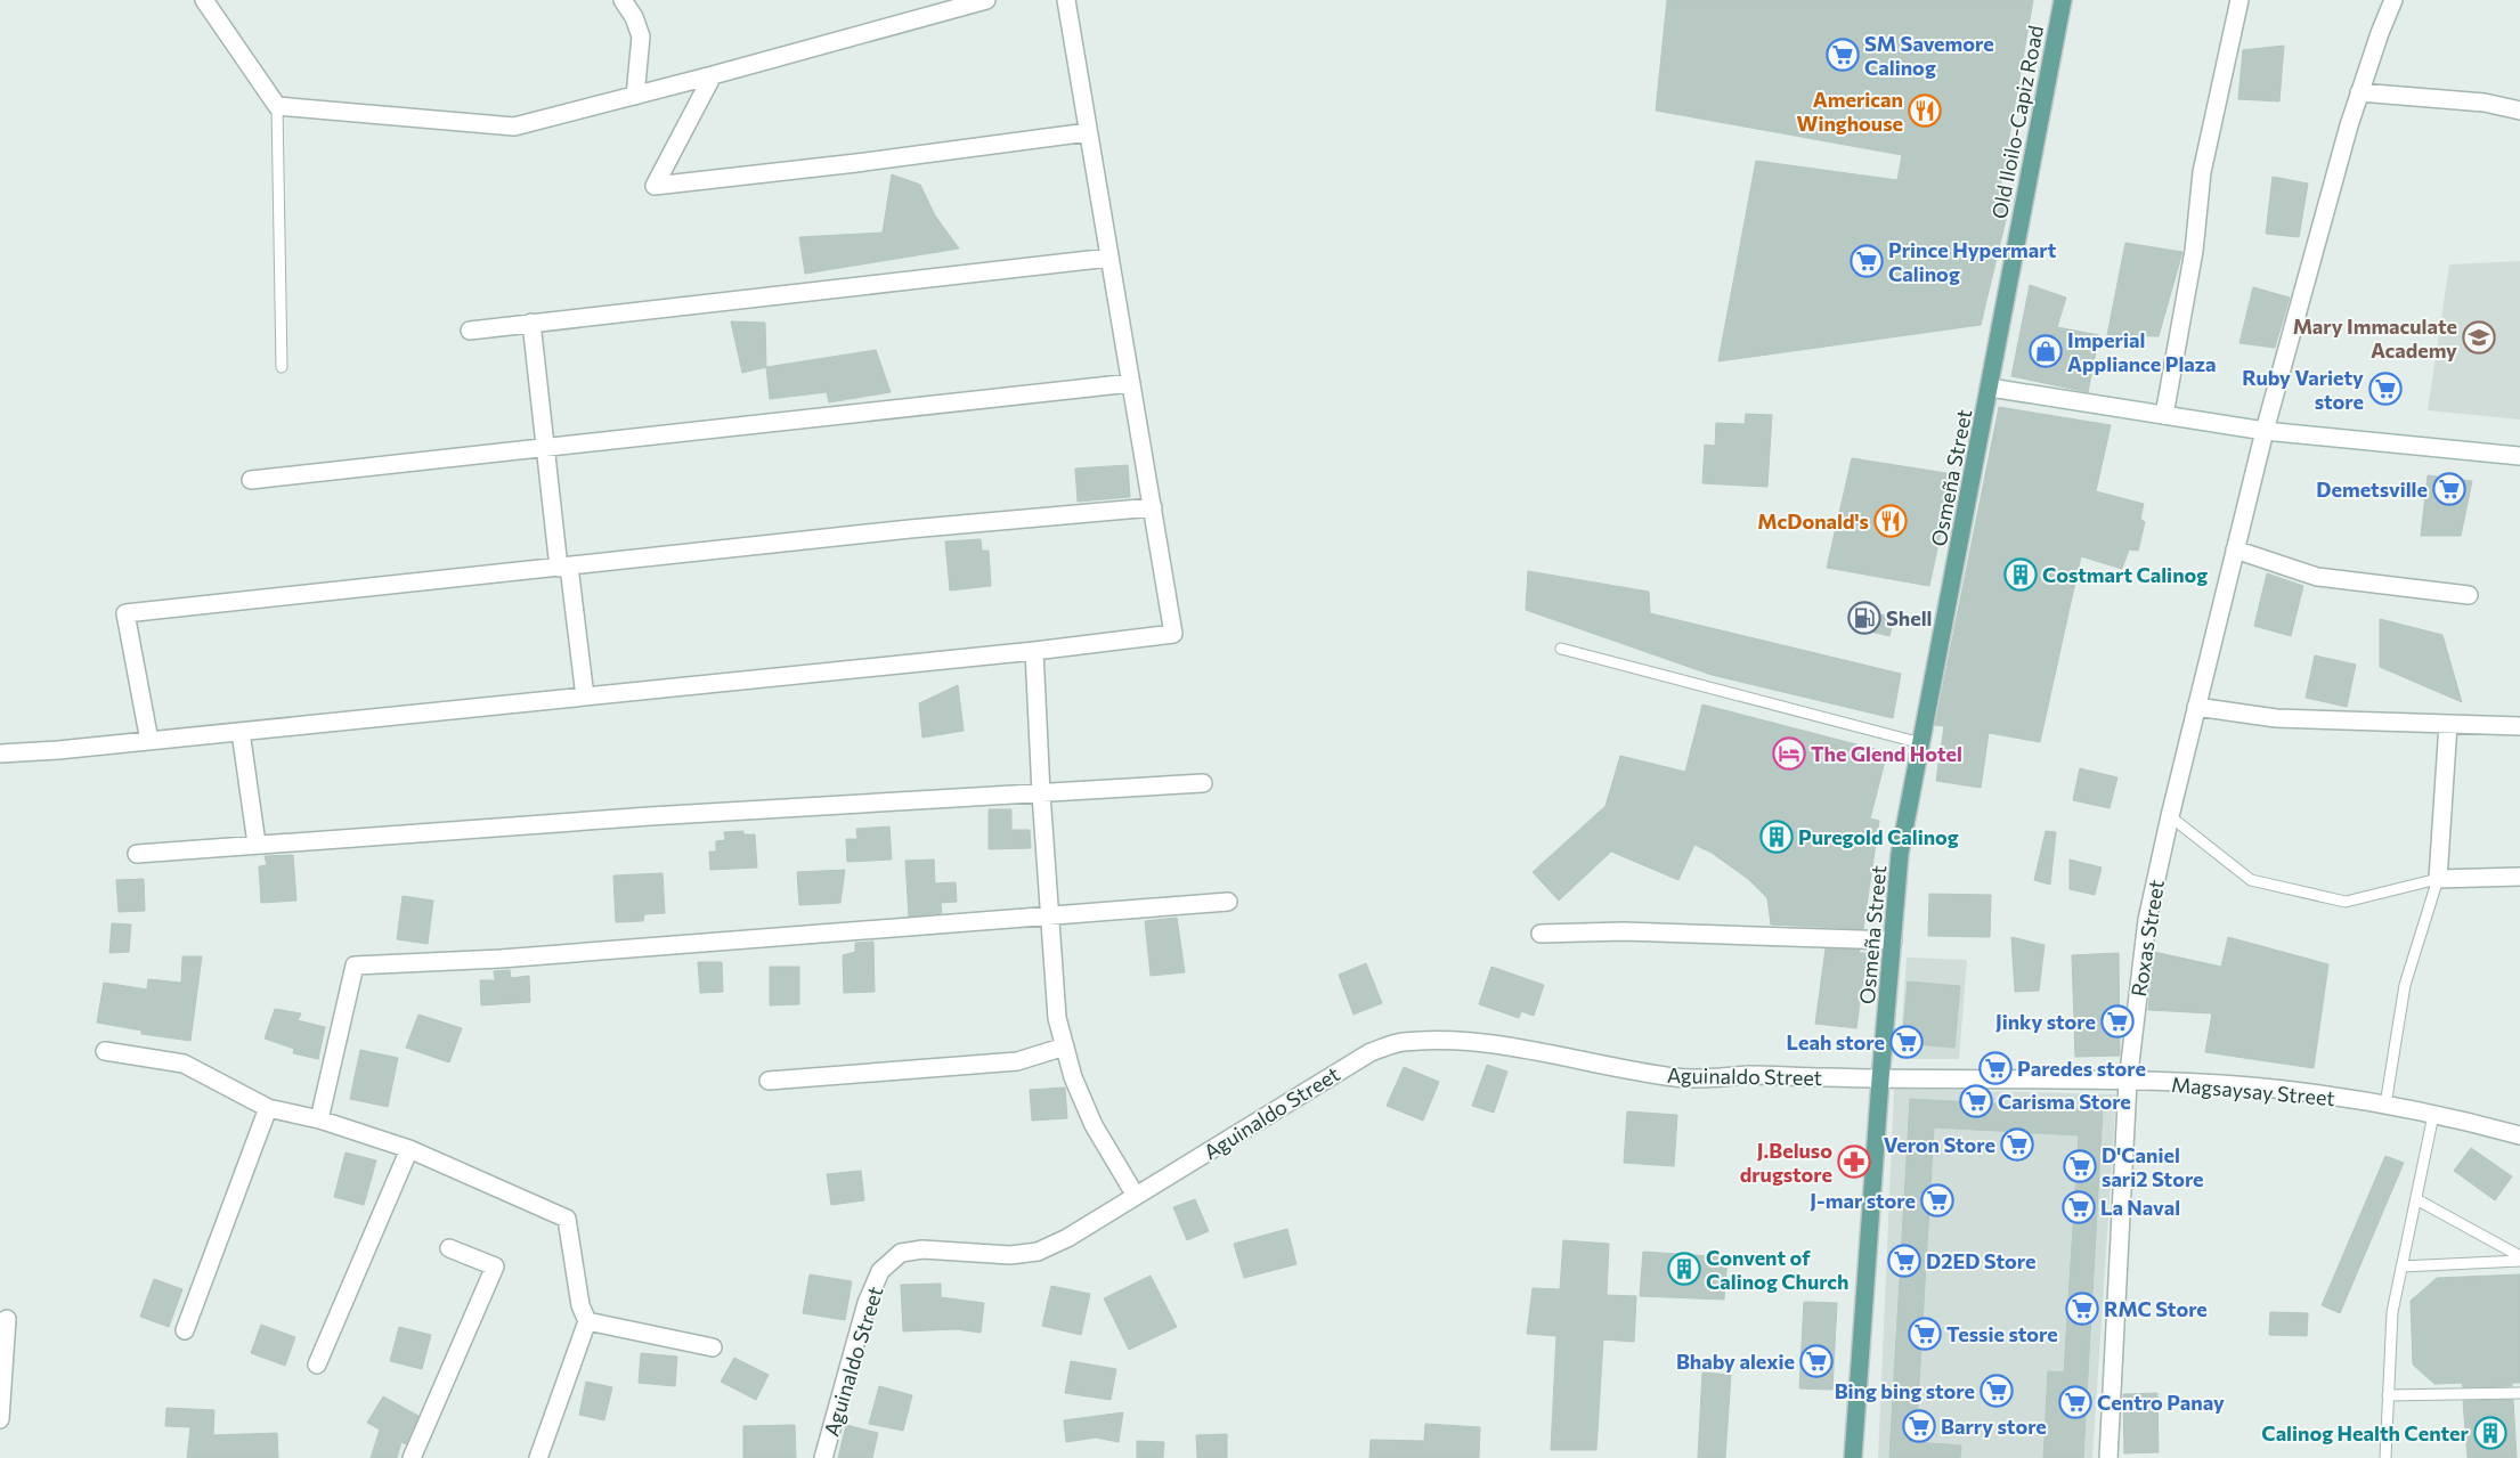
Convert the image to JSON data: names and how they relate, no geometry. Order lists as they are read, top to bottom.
{
  "streets": {
    "main road": ["Old Iloilo-Capiz Road", "Osmeña Street"],
    "street": ["Roxas Street", "Aguinaldo Street", "Magsaysay Street"]
  },
  "crossings": [
    ["Old Iloilo-Capiz Road", "Osmeña Street"],
    ["Osmeña Street", "Aguinaldo Street"],
    ["Osmeña Street", "Magsaysay Street"],
    ["Roxas Street", "Magsaysay Street"],
    ["Aguinaldo Street", "Magsaysay Street"]
  ],
  "places": {
    "supermarket": [
      "SM Savemore Calinog",
      "Prince Hypermart Calinog",
      "Ruby Variety store",
      "Demetsville",
      "Jinky store",
      "Leah store",
      "Paredes store",
      "Carisma Store",
      "Veron Store",
      "D'Caniel sari2 Store",
      "J-mar store",
      "La Naval",
      "D2ED Store",
      "RMC Store",
      "Tessie store",
      "Bhaby alexie",
      "Bing bing store",
      "Centro Panay",
      "Barry store"
    ],
    "restaurant": ["American Winghouse", "McDonald's"],
    "school or university": ["Mary Immaculate Academy"],
    "shop": ["Imperial Appliance Plaza"],
    "building": [
      "Costmart Calinog",
      "Puregold Calinog",
      "Convent of Calinog Church",
      "Calinog Health Center"
    ],
    "fuel station": ["Shell"],
    "hotel": ["The Glend Hotel"],
    "pharmacy": ["J.Beluso drugstore"]
  }
}
